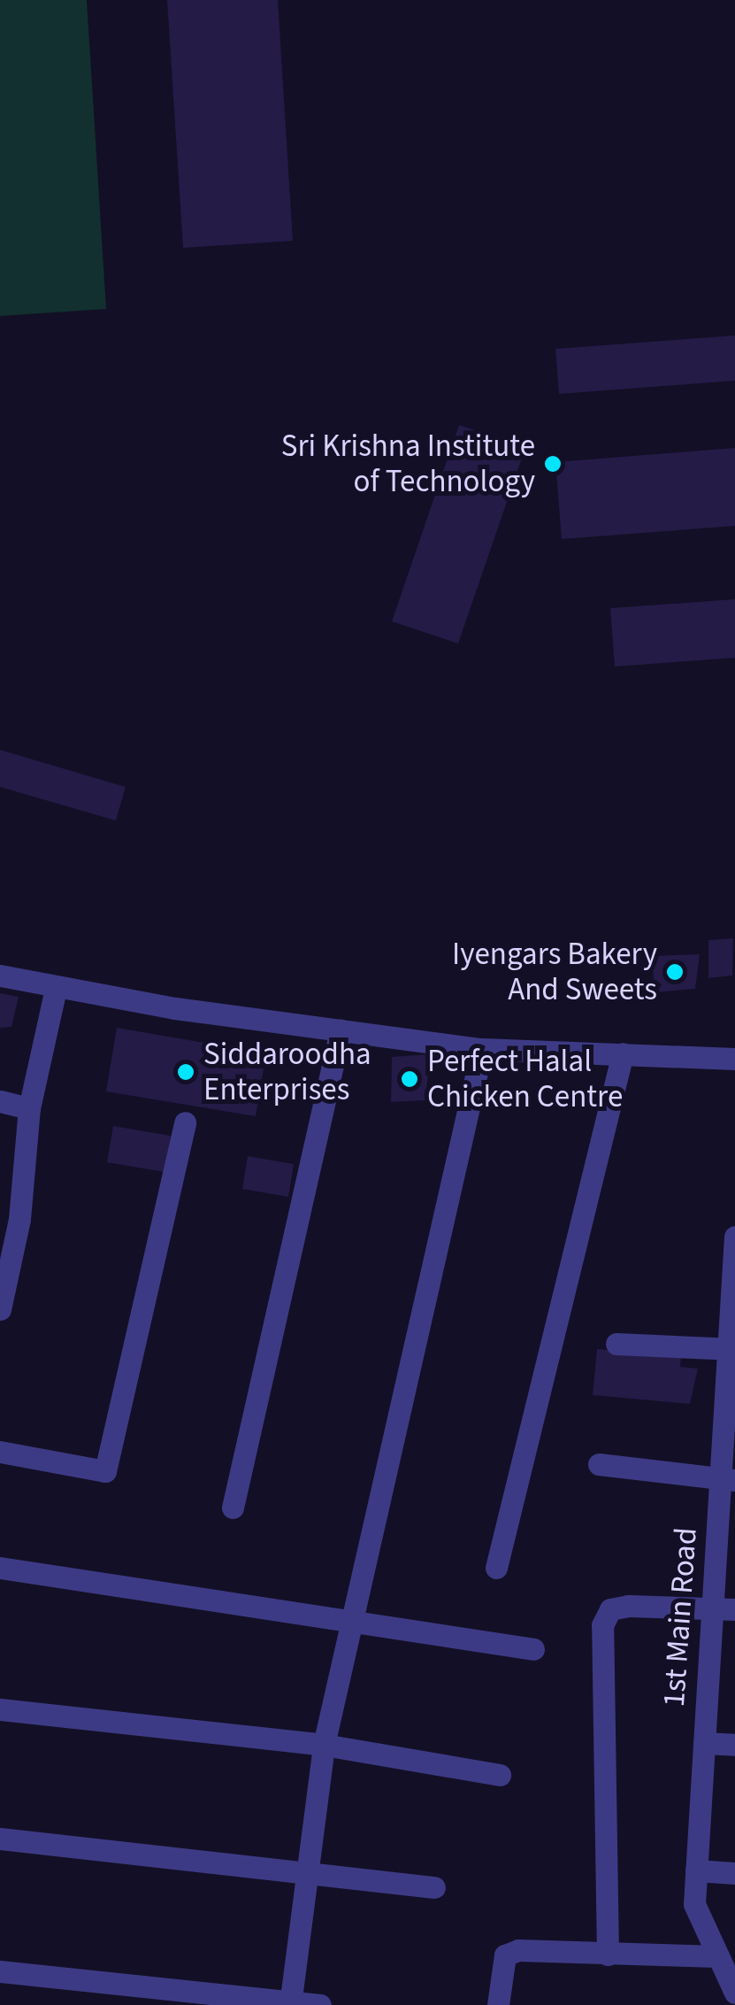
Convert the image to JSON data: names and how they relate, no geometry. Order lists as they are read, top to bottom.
{
  "streets": {
    "street": ["1st Main Road"]
  },
  "places": [
    "Sri Krishna Institute of Technology",
    "Iyengars Bakery And Sweets",
    "Siddaroodha Enterprises",
    "Perfect Halal Chicken Centre"
  ]
}
